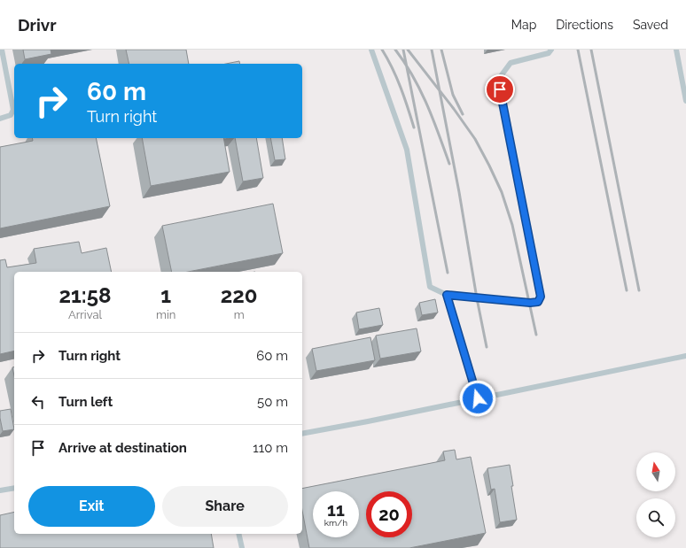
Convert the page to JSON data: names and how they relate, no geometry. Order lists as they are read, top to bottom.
{
  "north": "top",
  "page": {
    "header": "Drivr",
    "nav": ["Map", "Directions", "Saved"],
    "turn": ["60 m", "Turn right"],
    "eta": [
      "21:58",
      "Arrival",
      "1",
      "min",
      "220",
      "m"
    ],
    "list": [
      {
        "name": "Turn right",
        "value": "60 m"
      },
      {
        "name": "Turn left",
        "value": "50 m"
      },
      {
        "name": "Arrive at destination",
        "value": "110 m"
      }
    ],
    "buttons": ["Exit", "Share"],
    "speed": "11 km/h",
    "limit": "20"
  }
}
